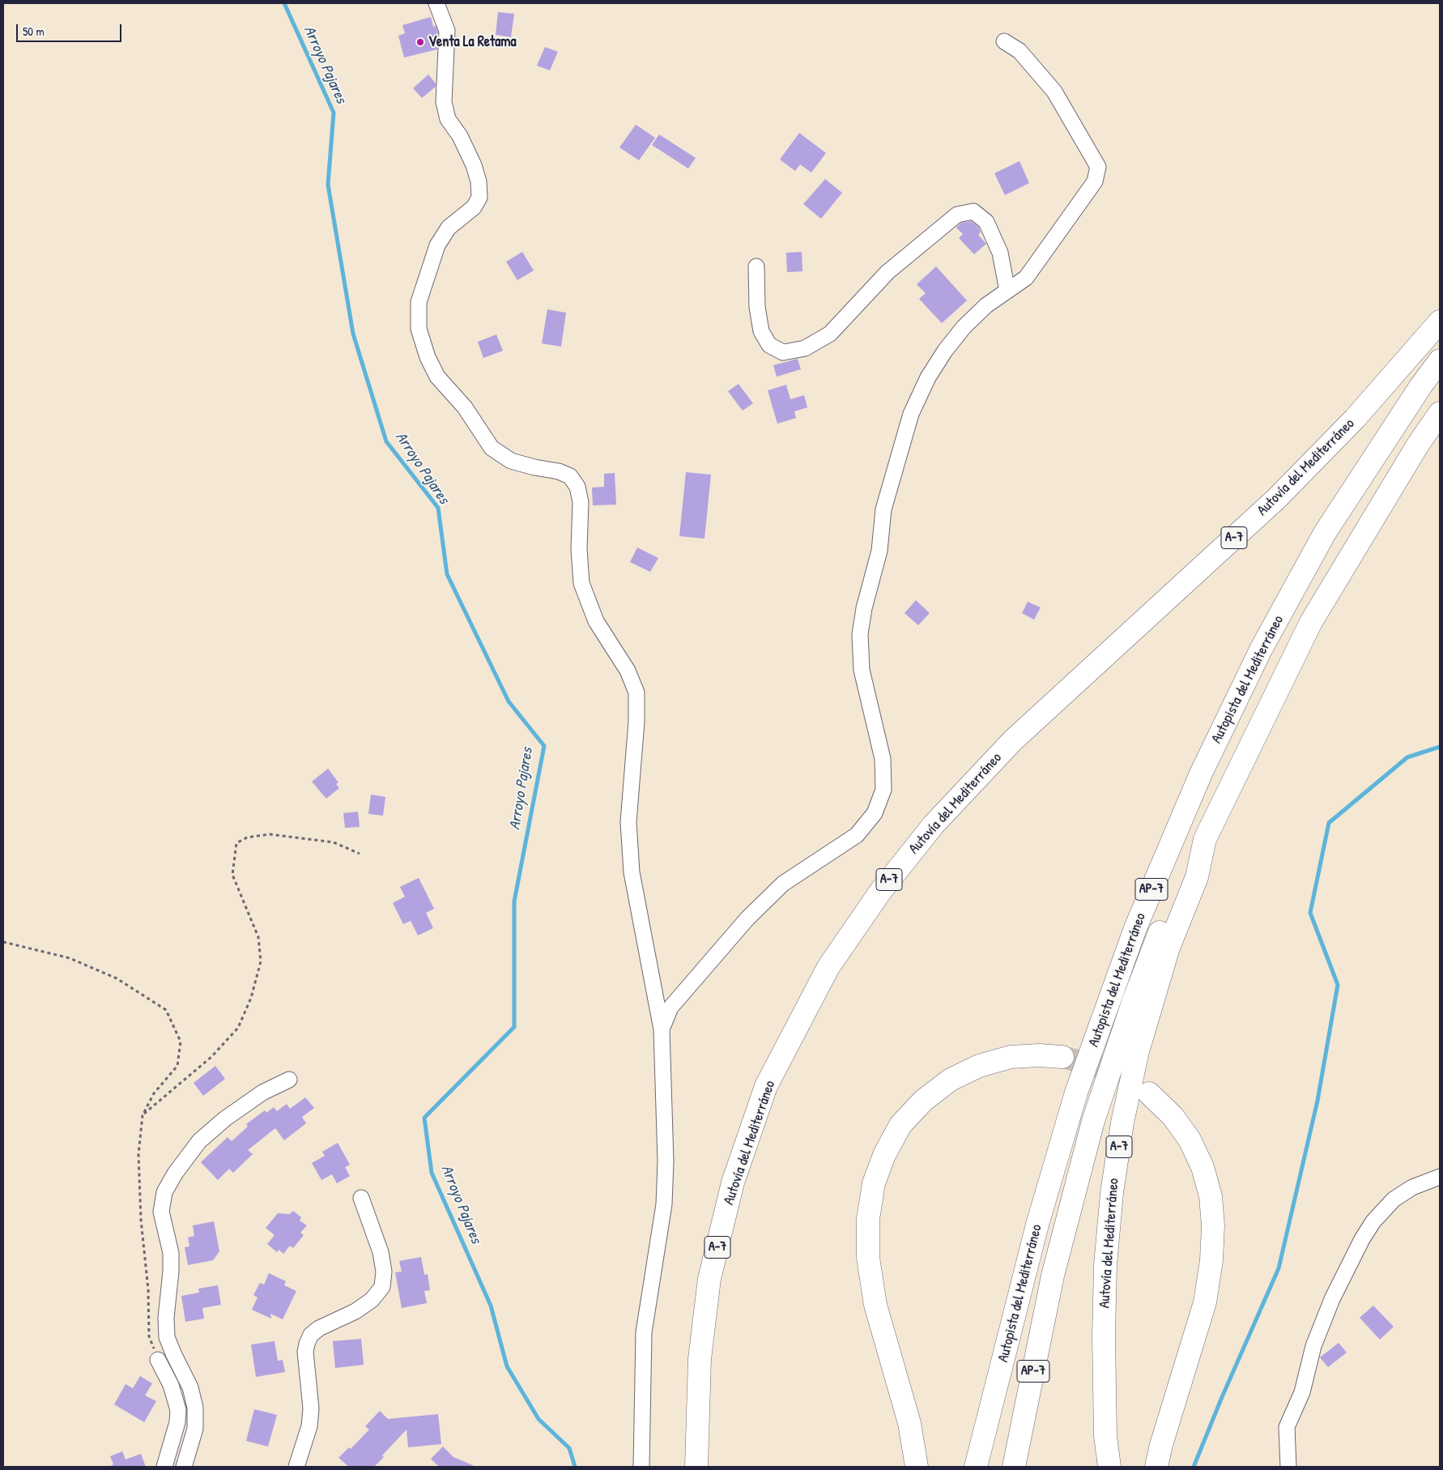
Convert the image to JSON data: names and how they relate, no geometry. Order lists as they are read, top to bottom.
{
  "streets": {
    "highway": [
      "Autovía del Mediterráneo",
      "A-7",
      "Autopista del Mediterráneo",
      "AP-7"
    ]
  },
  "crossings": [
    ["Autovía del Mediterráneo", "Autopista del Mediterráneo"]
  ],
  "water": ["Arroyo Pajares"],
  "places": ["Venta La Retama"],
  "scale_bar": "50 m"
}
